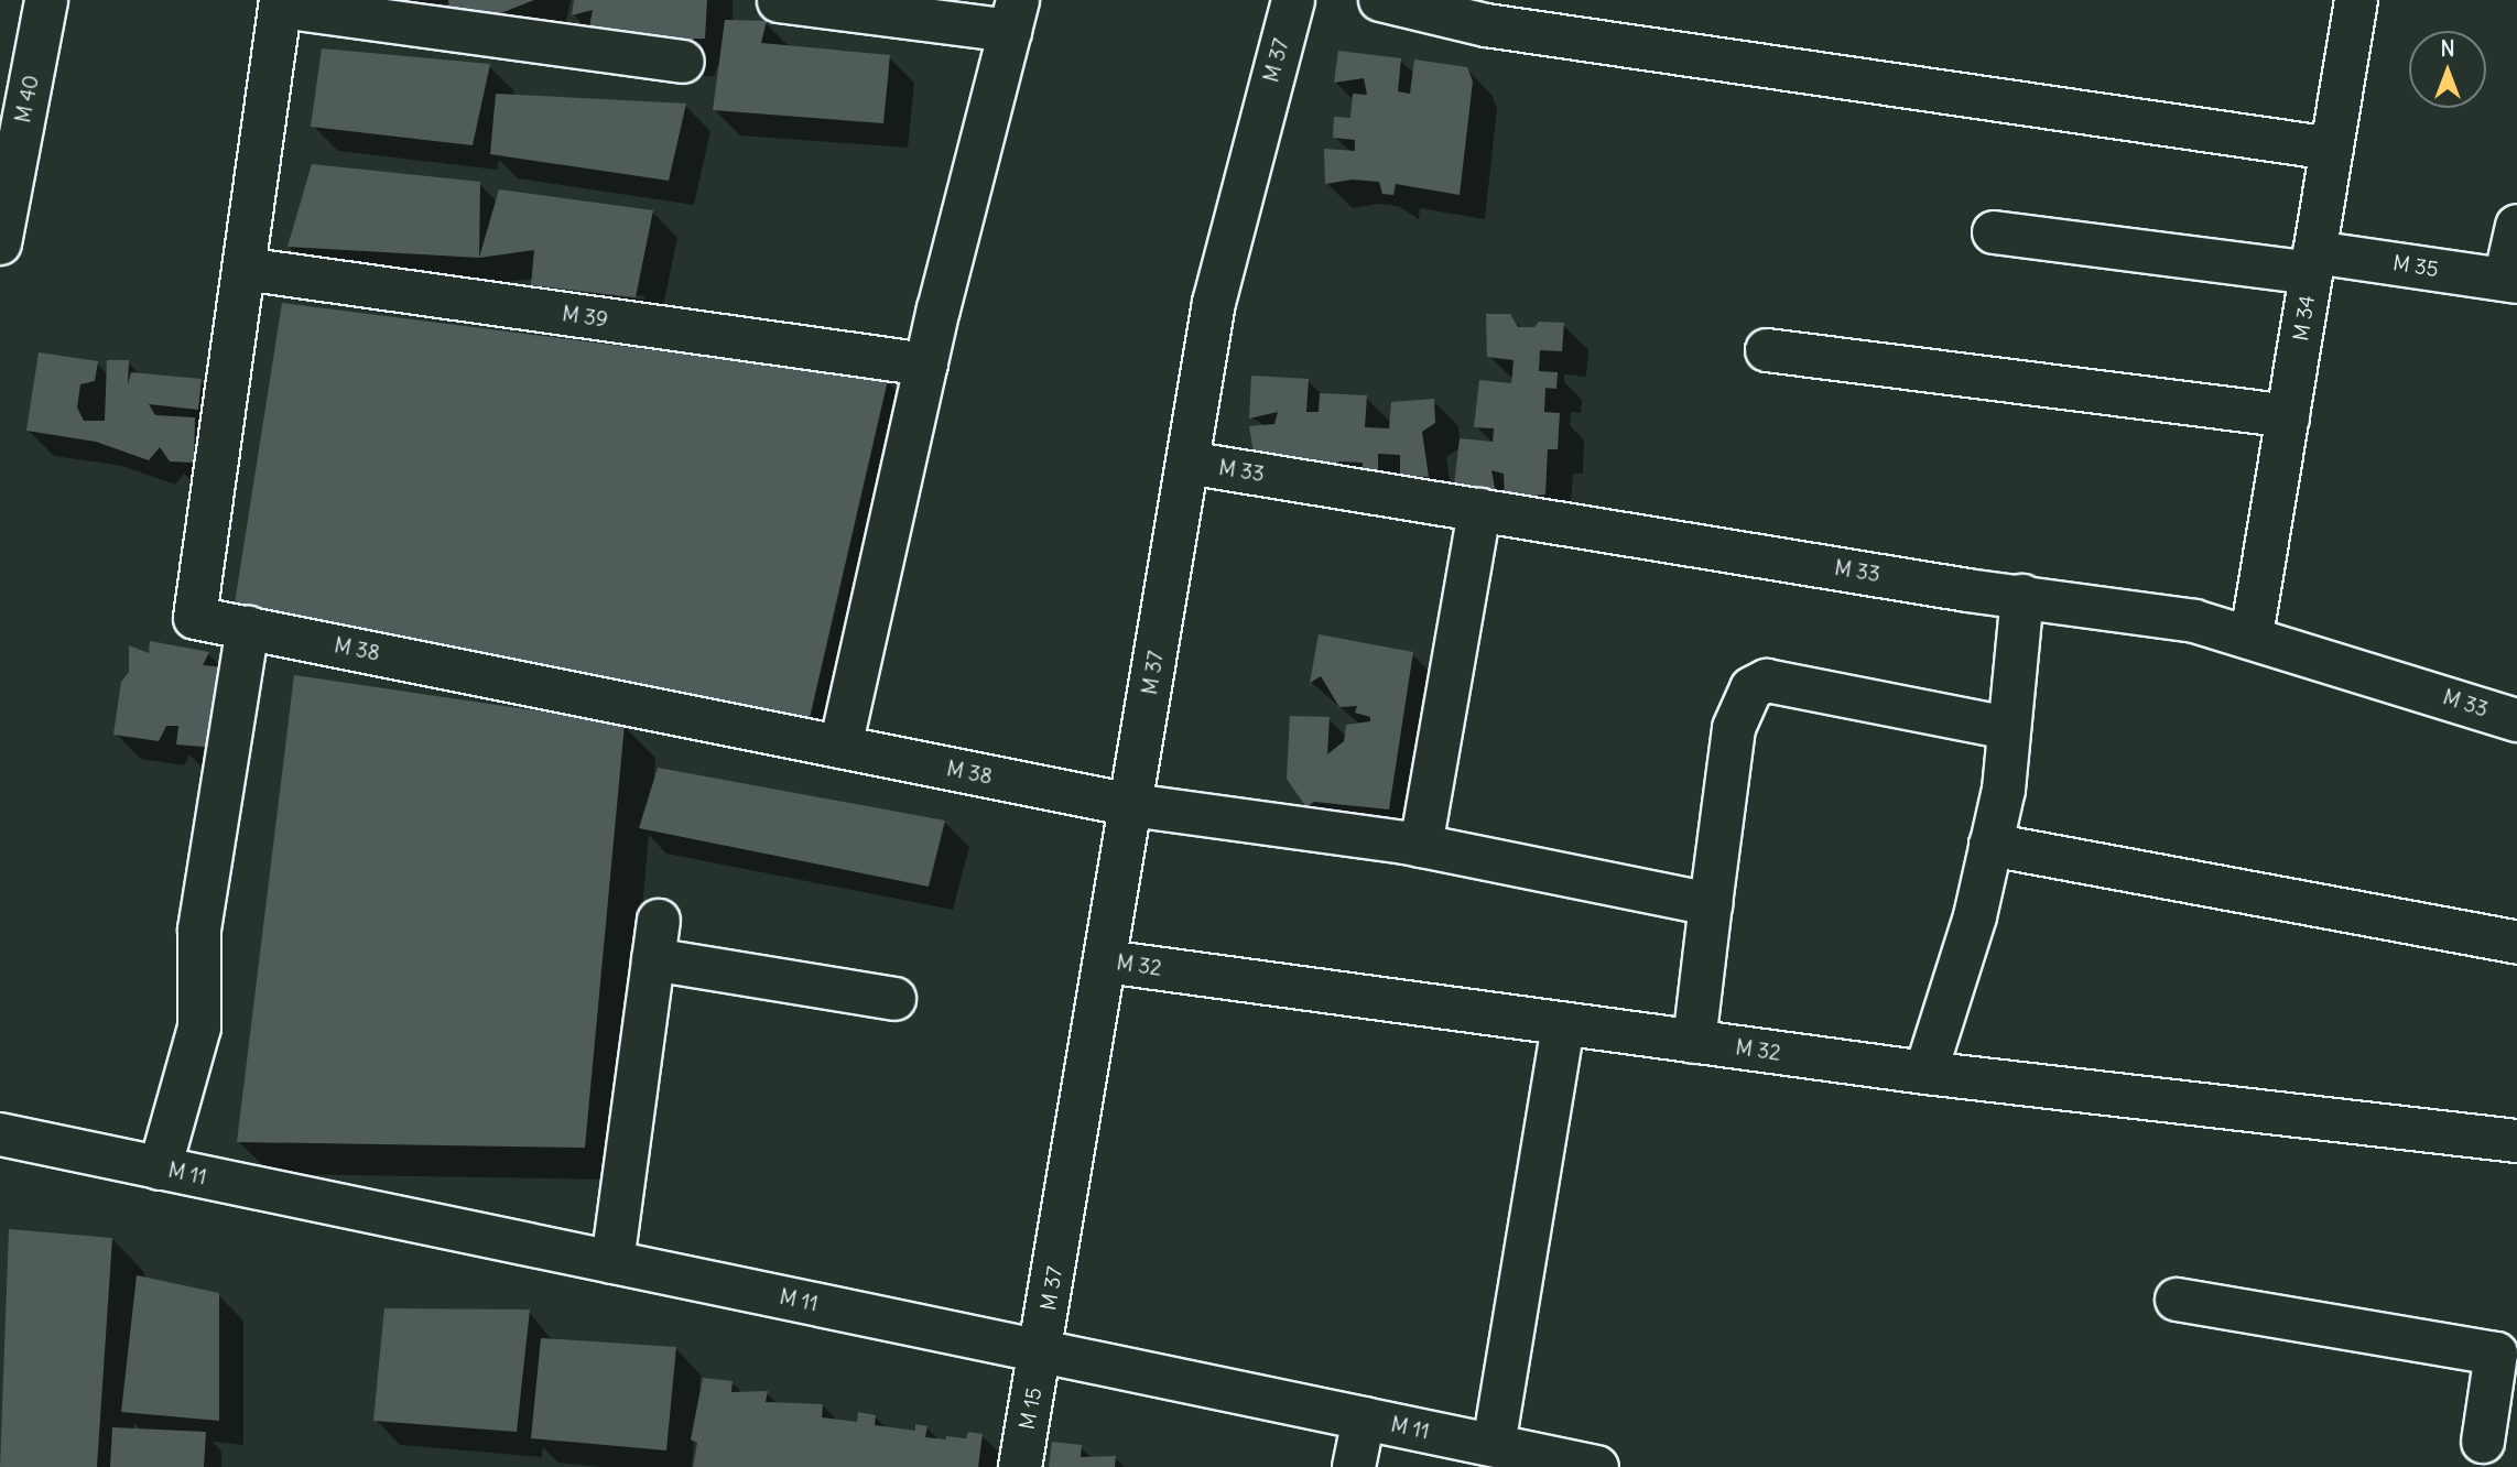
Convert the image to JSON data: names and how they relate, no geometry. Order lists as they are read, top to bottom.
{
  "streets": {
    "street": [
      "M 37",
      "M 40",
      "M 35",
      "M 39",
      "M 34",
      "M 33",
      "M 38",
      "M 32",
      "M 11",
      "M 15"
    ]
  },
  "crossings": [
    ["M 37", "M 33"],
    ["M 37", "M 38"],
    ["M 37", "M 32"],
    ["M 37", "M 11"],
    ["M 37", "M 15"],
    ["M 35", "M 34"],
    ["M 39", "M 38"],
    ["M 34", "M 33"],
    ["M 11", "M 15"]
  ],
  "north": "top"
}
